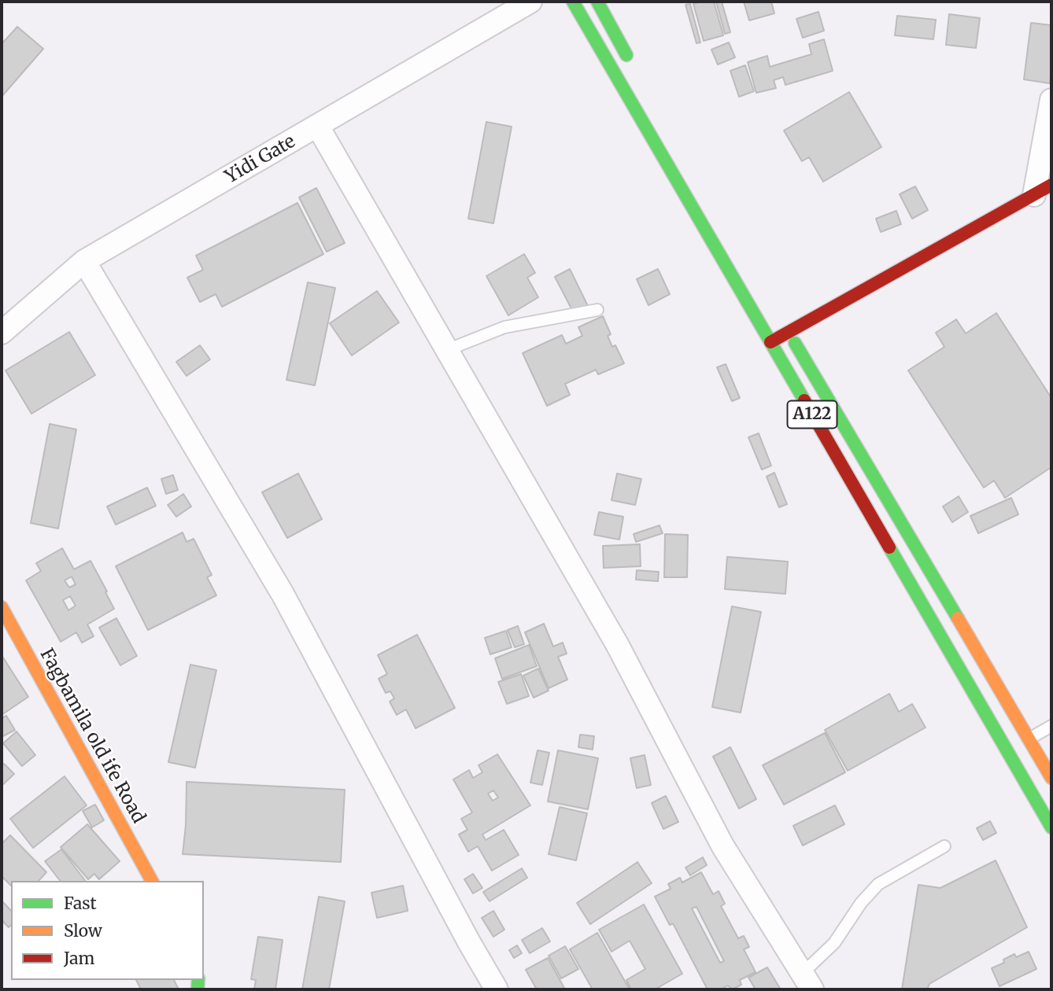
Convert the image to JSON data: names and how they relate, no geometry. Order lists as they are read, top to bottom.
{
  "streets": {
    "main road": ["A122", "Fagbamila old ife Road"],
    "street": ["Yidi Gate"]
  },
  "legend": ["Fast", "Slow", "Jam"]
}
